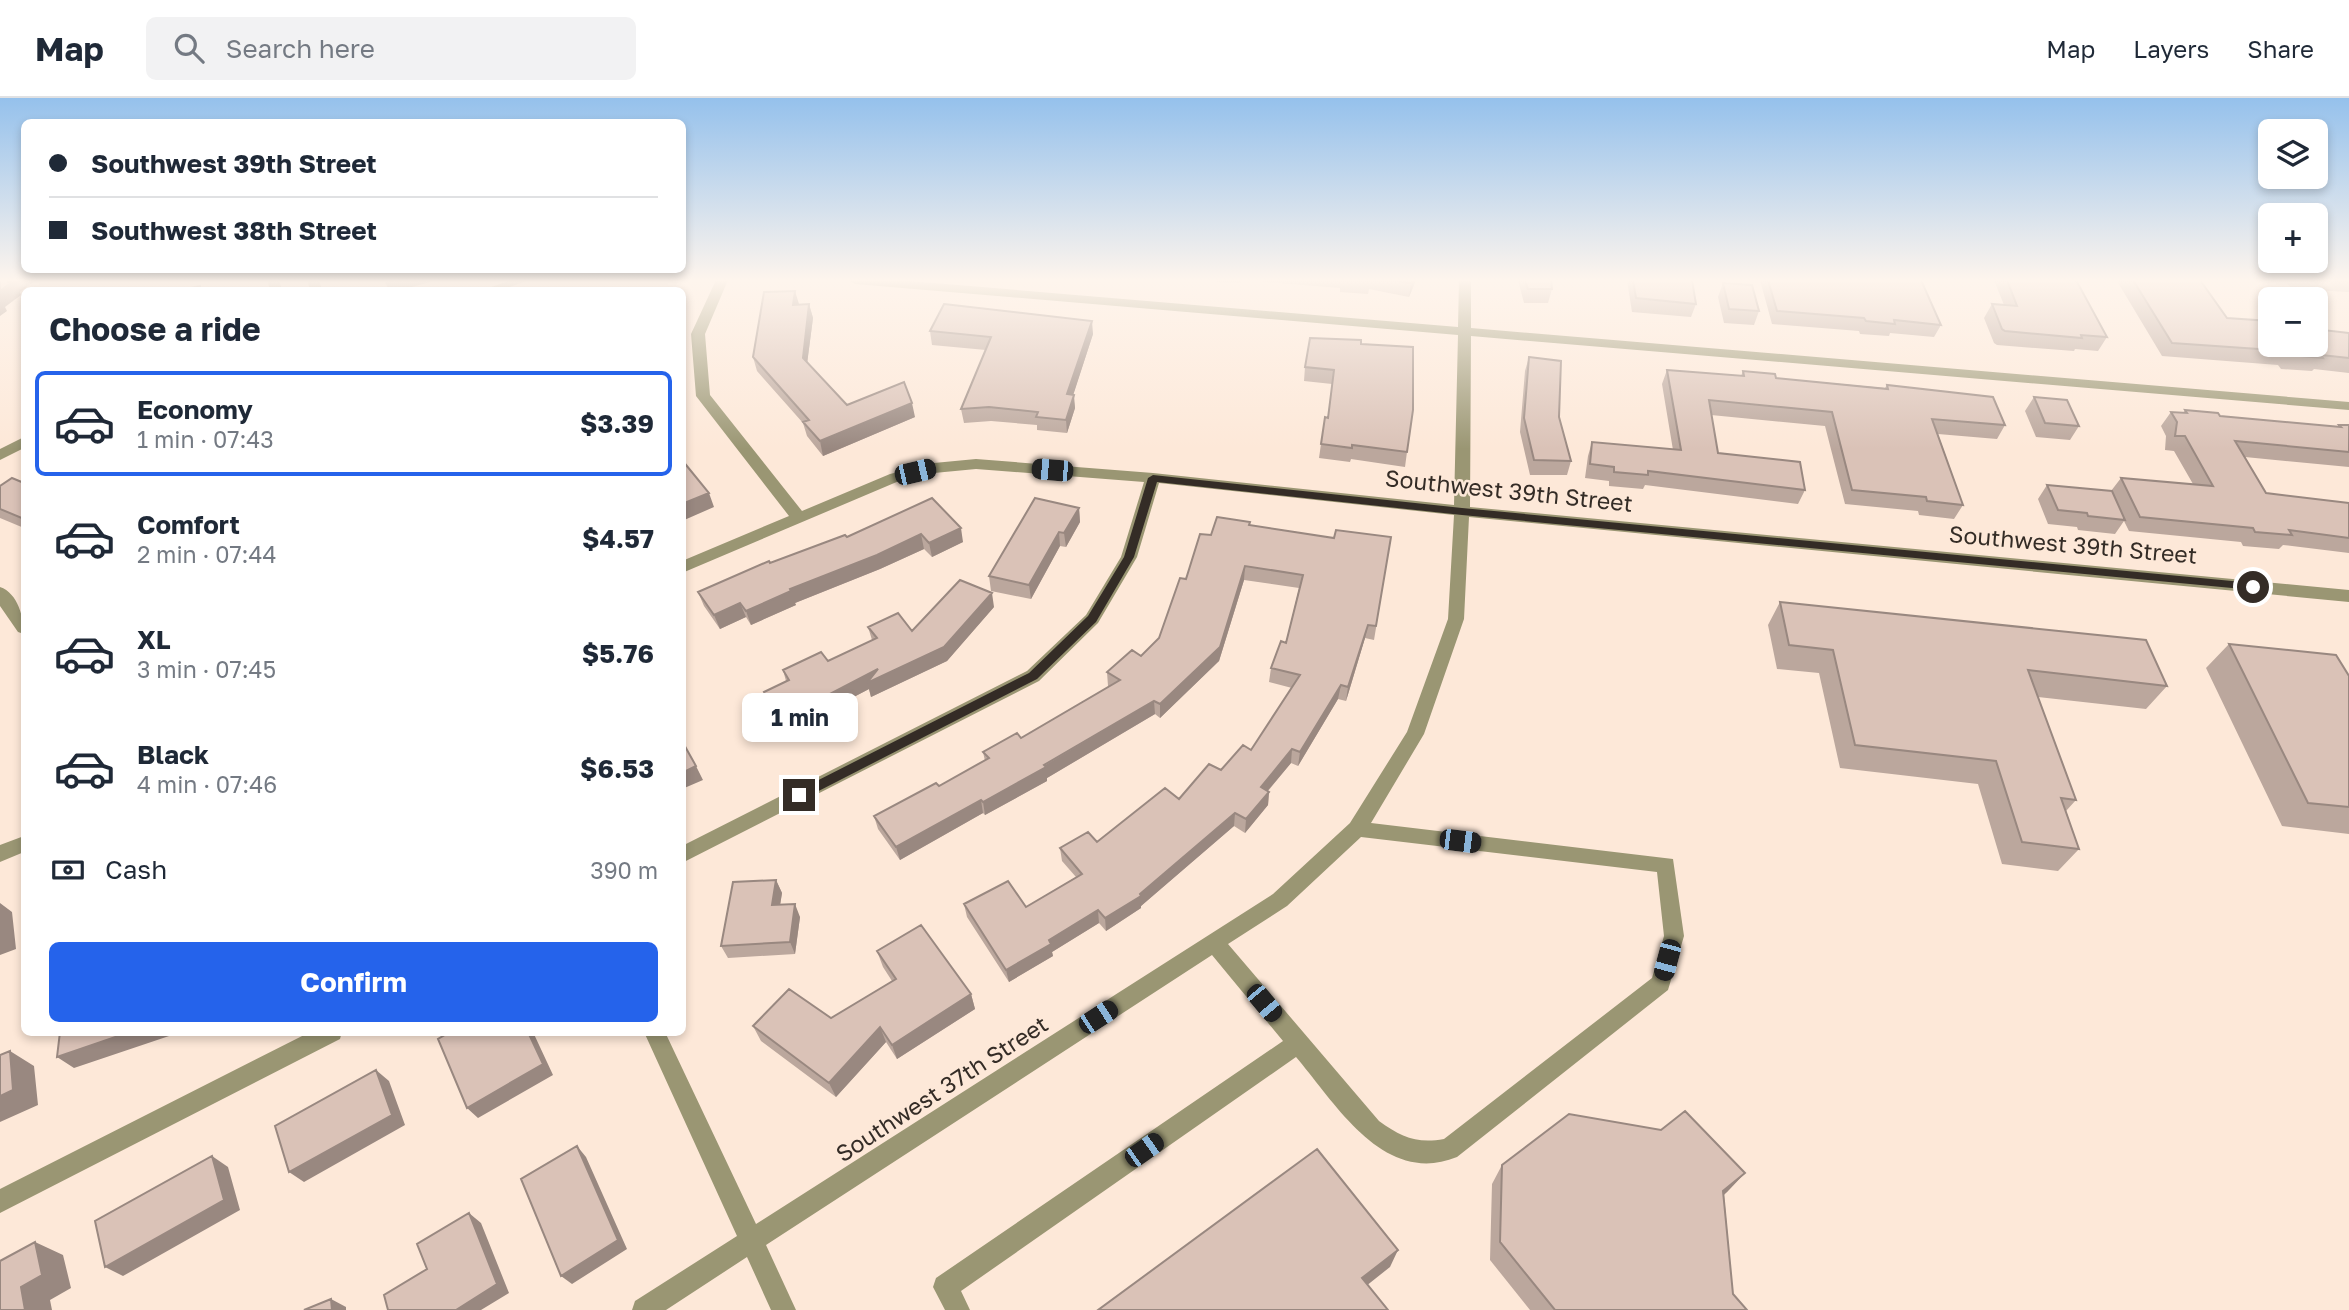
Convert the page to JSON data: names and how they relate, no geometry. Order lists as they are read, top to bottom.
{
  "streets": {
    "street": ["Southwest 39th Street", "Southwest 37th Street"]
  },
  "crossings": [
    ["Southwest 39th Street", "Southwest 37th Street"]
  ],
  "page": {
    "header": "Map",
    "search": "Search here",
    "nav": ["Map", "Layers", "Share"],
    "map_buttons": ["+", "−"],
    "banner": ["Southwest 39th Street", "Southwest 38th Street"],
    "heading": "Choose a ride",
    "list": [
      {
        "name": "Economy",
        "note": "1 min · 07:43",
        "value": "$3.39"
      },
      {
        "name": "Comfort",
        "note": "2 min · 07:44",
        "value": "$4.57"
      },
      {
        "name": "XL",
        "note": "3 min · 07:45",
        "value": "$5.76"
      },
      {
        "name": "Black",
        "note": "4 min · 07:46",
        "value": "$6.53"
      }
    ],
    "bubble": "1 min",
    "pay": ["Cash", "390 m"],
    "buttons": "Confirm"
  }
}
